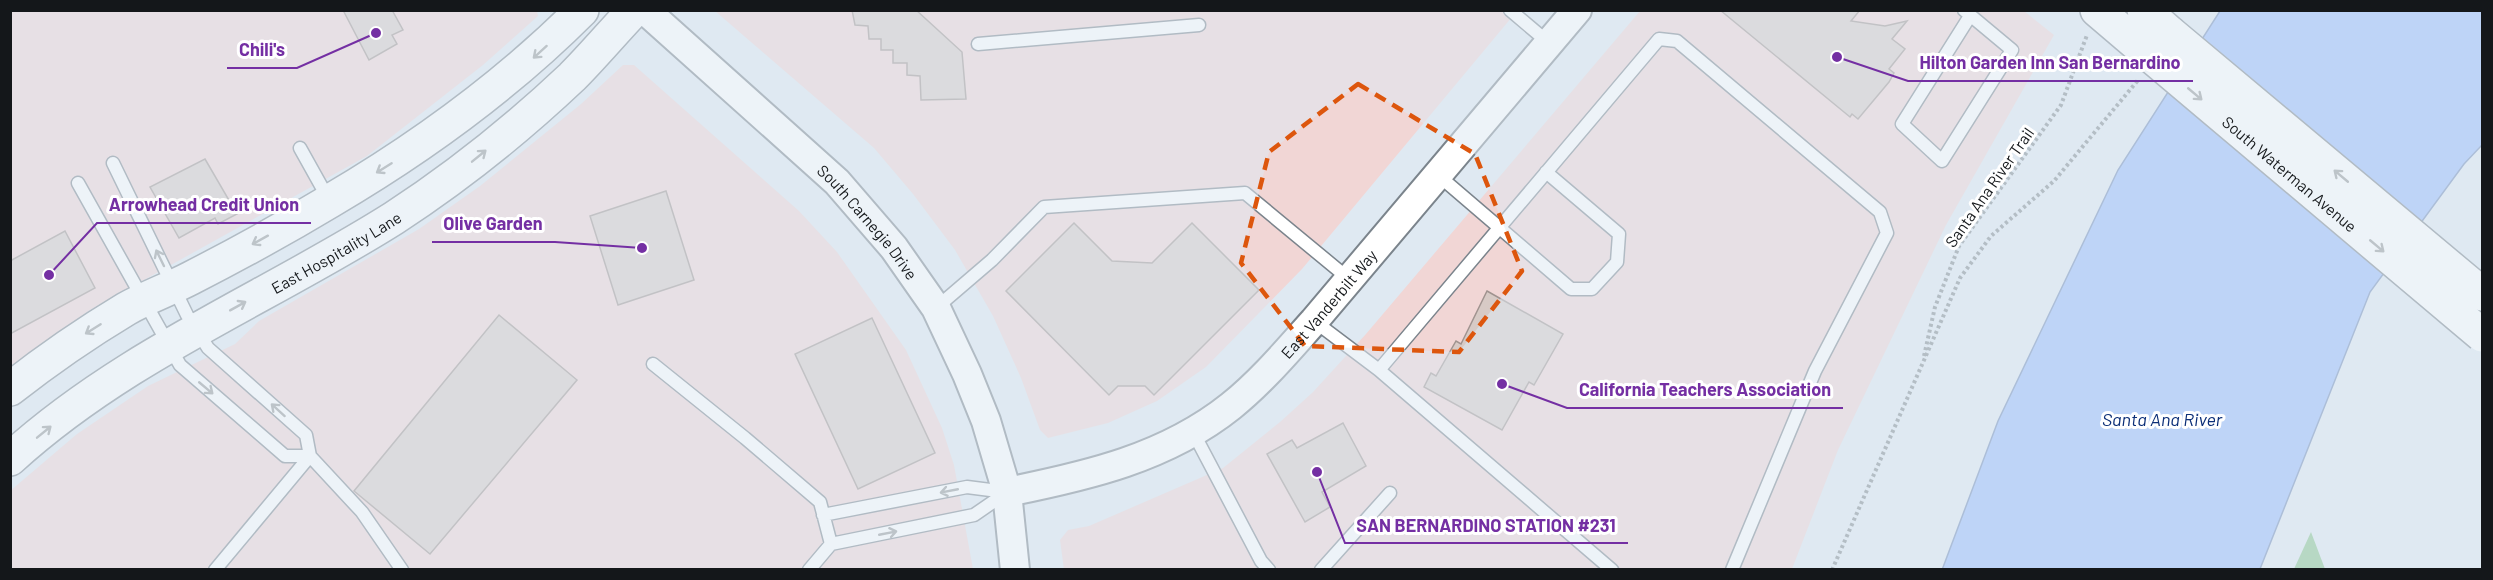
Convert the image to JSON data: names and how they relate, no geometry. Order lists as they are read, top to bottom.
{
  "streets": {
    "main road": ["South Waterman Avenue", "East Hospitality Lane"],
    "street": ["South Carnegie Drive", "East Vanderbilt Way"],
    "path": ["Santa Ana River Trail"]
  },
  "crossings": [
    ["South Waterman Avenue", "Santa Ana River Trail"],
    ["South Carnegie Drive", "East Vanderbilt Way"]
  ],
  "water": ["Santa Ana River"],
  "places": [
    "Chili's",
    "Hilton Garden Inn San Bernardino",
    "Olive Garden",
    "Arrowhead Credit Union",
    "California Teachers Association",
    "SAN BERNARDINO STATION #231"
  ]
}
